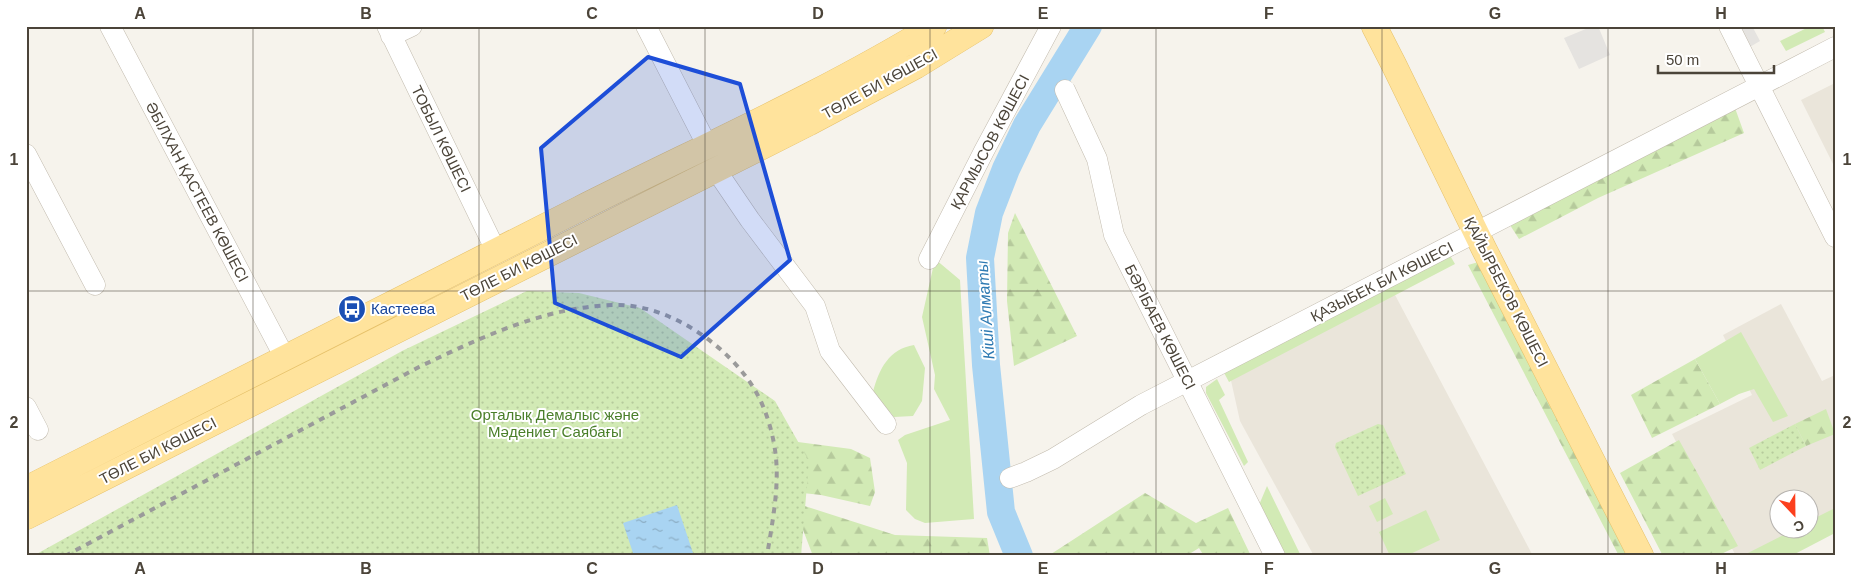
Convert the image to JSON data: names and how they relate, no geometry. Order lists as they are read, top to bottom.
{
  "streets": {
    "main road": ["ТӨЛЕ БИ КӨШЕСІ", "ҚАЙЫРБЕКОВ КӨШЕСІ"],
    "street": [
      "ТОБЫЛ КӨШЕСІ",
      "ҚАРМЫСОВ КӨШЕСІ",
      "ӘБІЛХАН ҚАСТЕЕВ КӨШЕСІ",
      "ҚАЗЫБЕК БИ КӨШЕСІ",
      "БӘРІБАЕВ КӨШЕСІ"
    ]
  },
  "crossings": [
    ["ТӨЛЕ БИ КӨШЕСІ", "ТОБЫЛ КӨШЕСІ"],
    ["ТӨЛЕ БИ КӨШЕСІ", "ӘБІЛХАН ҚАСТЕЕВ КӨШЕСІ"],
    ["ҚАЗЫБЕК БИ КӨШЕСІ", "ҚАЙЫРБЕКОВ КӨШЕСІ"],
    ["ҚАЗЫБЕК БИ КӨШЕСІ", "БӘРІБАЕВ КӨШЕСІ"]
  ],
  "water": ["Кіші Алматы"],
  "parks": ["Орталық Демалыс және Мәдениет Саябағы"],
  "places": {
    "bus stop": ["Кастеева"]
  },
  "scale_bar": "50 m",
  "north": "bottom",
  "grid": {
    "columns": [
      "A",
      "B",
      "C",
      "D",
      "E",
      "F",
      "G",
      "H"
    ],
    "rows": ["1", "2"]
  }
}
